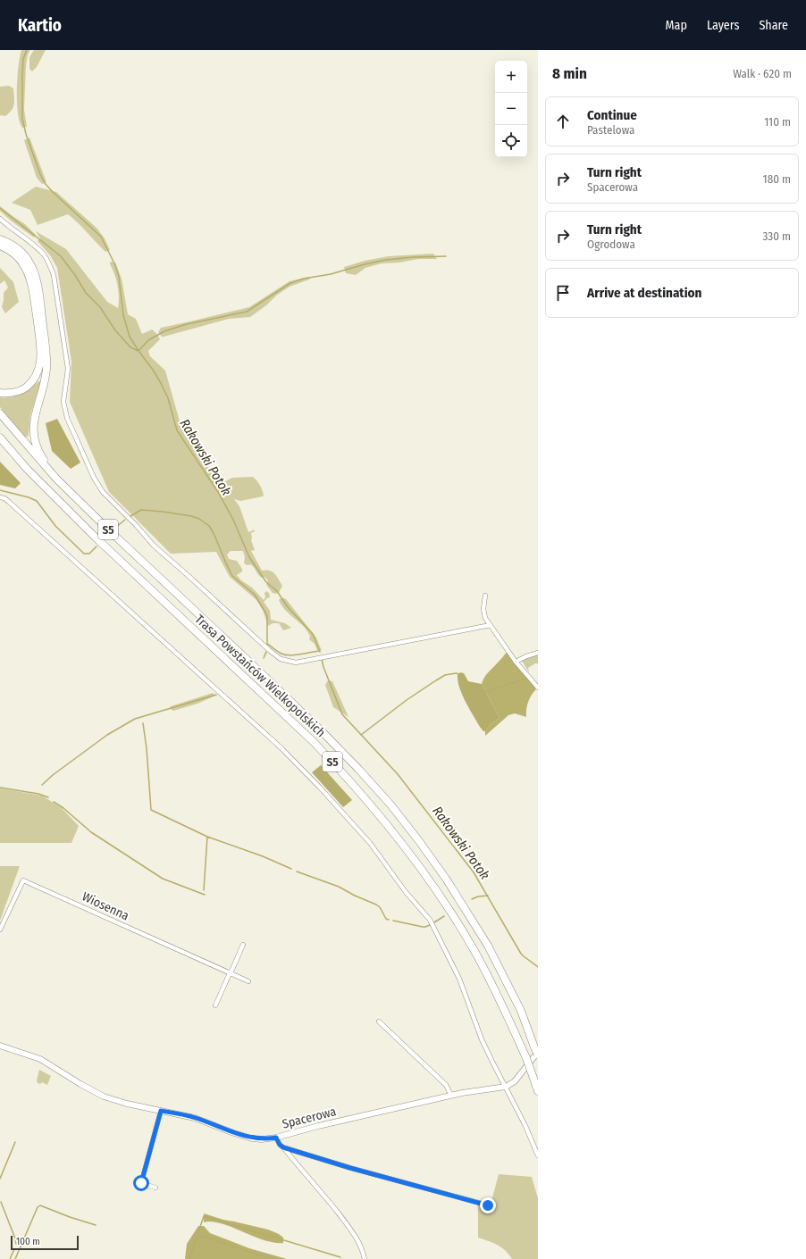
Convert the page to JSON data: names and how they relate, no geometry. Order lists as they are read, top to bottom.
{
  "streets": {
    "highway": ["S5", "Trasa Powstańców Wielkopolskich"],
    "street": ["Wiosenna", "Spacerowa"]
  },
  "water": ["Rakowski Potok"],
  "scale_bar": "100 m",
  "page": {
    "header": "Kartio",
    "nav": ["Map", "Layers", "Share"],
    "heading": ["8 min", "Walk · 620 m"],
    "map_buttons": ["+", "−"],
    "list": [
      ["Continue", "Pastelowa", "110 m"],
      ["Turn right", "Spacerowa", "180 m"],
      ["Turn right", "Ogrodowa", "330 m"],
      "Arrive at destination"
    ],
    "scale": "100 m"
  }
}
